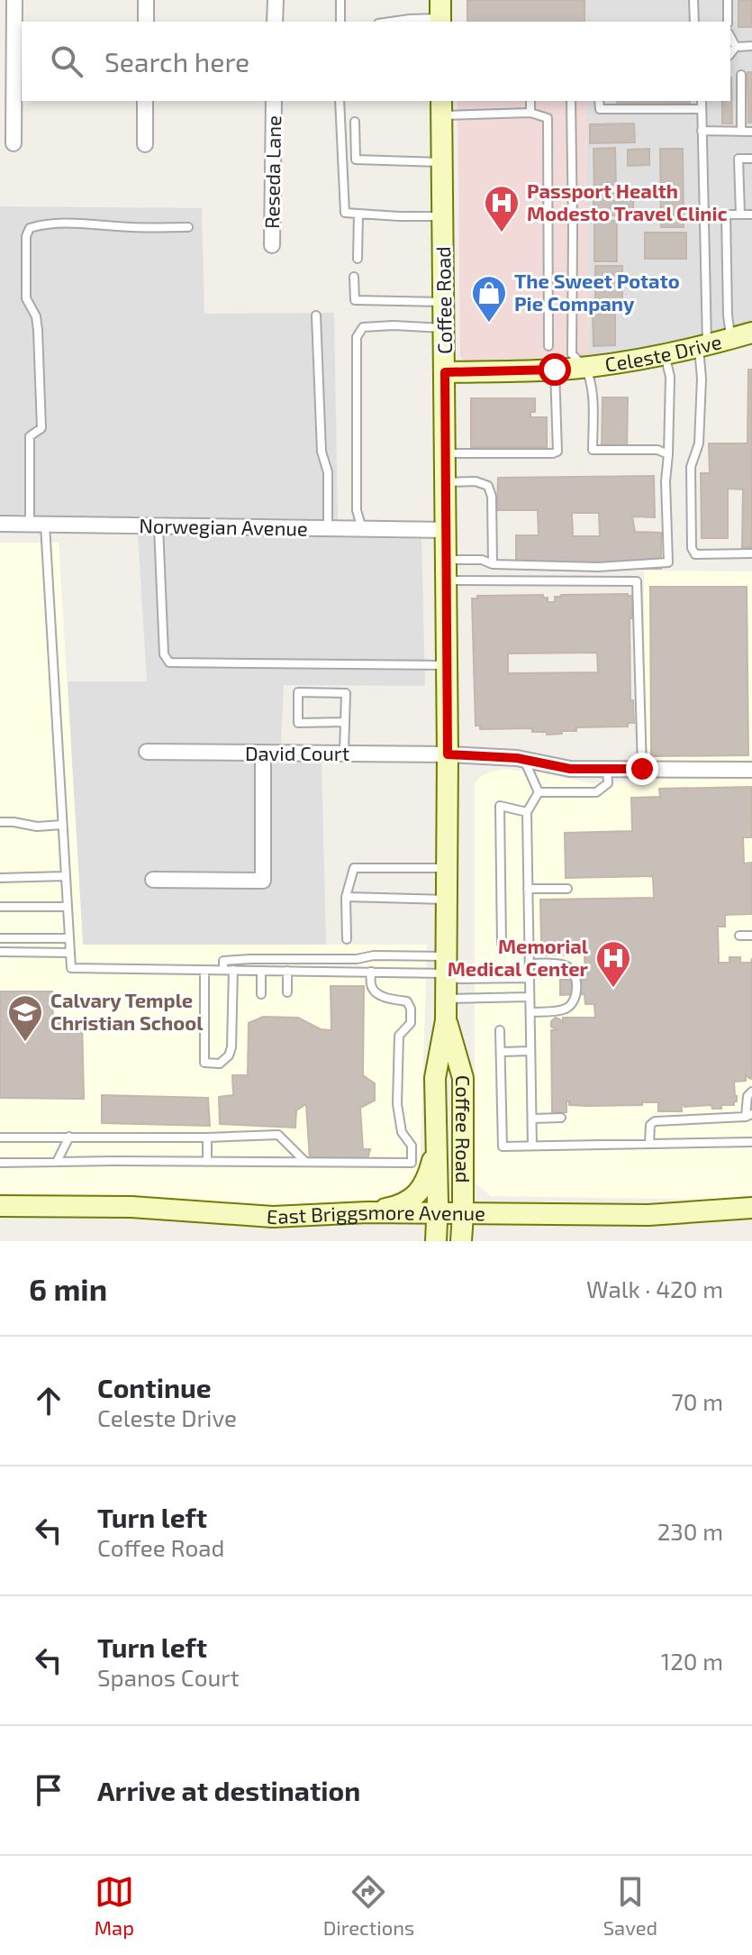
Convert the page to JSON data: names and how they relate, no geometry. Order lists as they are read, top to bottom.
{
  "streets": {
    "main road": ["Coffee Road", "Celeste Drive", "East Briggsmore Avenue"],
    "street": ["Reseda Lane", "Norwegian Avenue", "David Court"]
  },
  "crossings": [
    ["Coffee Road", "Celeste Drive"],
    ["Coffee Road", "Norwegian Avenue"],
    ["Coffee Road", "David Court"],
    ["Coffee Road", "East Briggsmore Avenue"]
  ],
  "places": {
    "hospital": ["Passport Health Modesto Travel Clinic", "Memorial Medical Center"],
    "shop": ["The Sweet Potato Pie Company"],
    "school or university": ["Calvary Temple Christian School"]
  },
  "page": {
    "search": "Search here",
    "heading": ["6 min", "Walk · 420 m"],
    "list": [
      ["Continue", "Celeste Drive", "70 m"],
      ["Turn left", "Coffee Road", "230 m"],
      ["Turn left", "Spanos Court", "120 m"],
      "Arrive at destination"
    ],
    "nav": ["Map", "Directions", "Saved"]
  }
}
